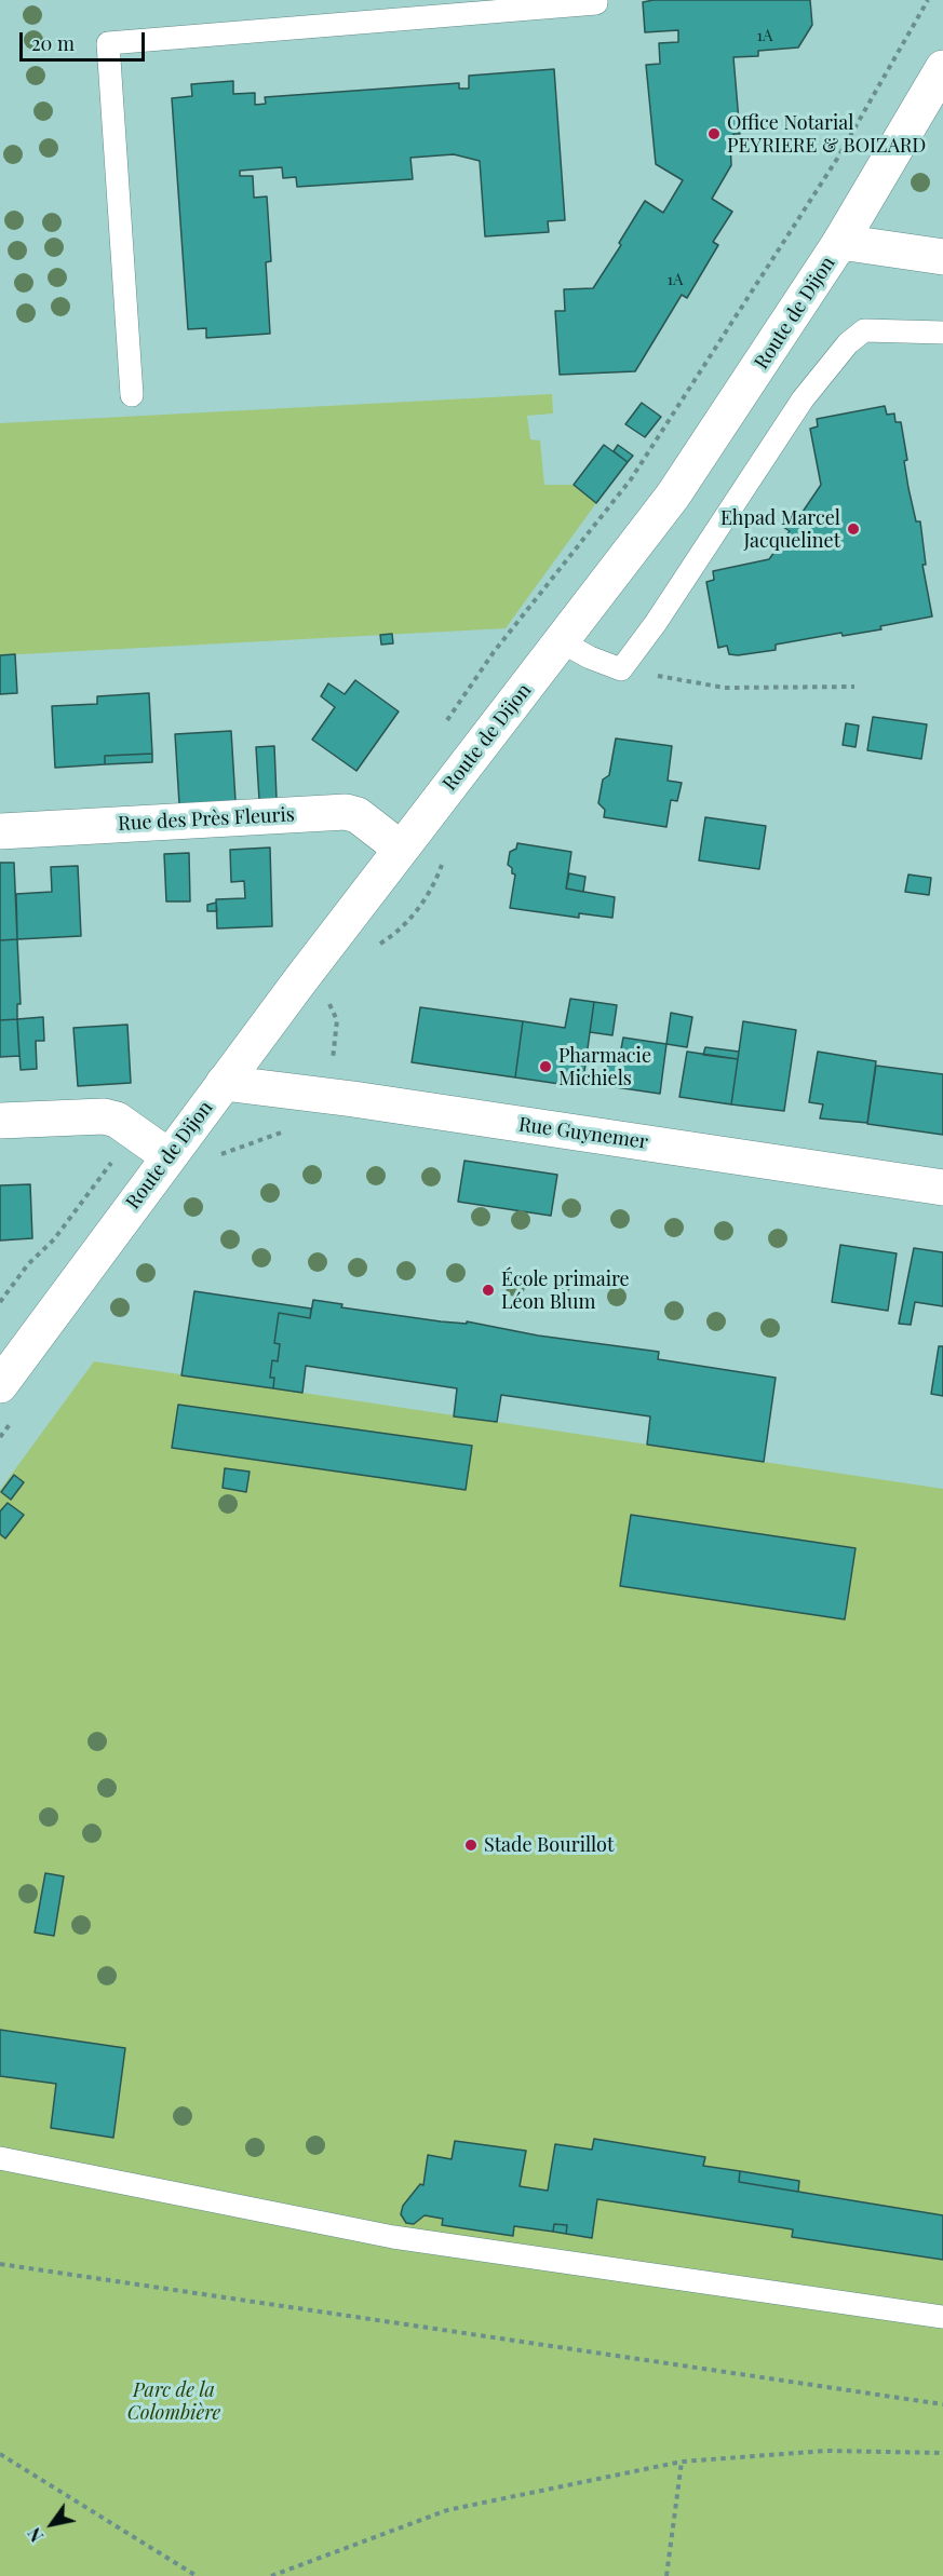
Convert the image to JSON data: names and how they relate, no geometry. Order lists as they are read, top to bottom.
{
  "streets": {
    "main road": ["Route de Dijon", "Rue des Près Fleuris", "Rue Guynemer"]
  },
  "crossings": [
    ["Route de Dijon", "Rue des Près Fleuris"],
    ["Route de Dijon", "Rue Guynemer"]
  ],
  "parks": ["Parc de la Colombière"],
  "places": [
    "Office Notarial PEYRIERE & BOIZARD",
    "Ehpad Marcel Jacquelinet",
    "Pharmacie Michiels",
    "École primaire Léon Blum",
    "Stade Bourillot"
  ],
  "house_numbers": ["1A", "1A"],
  "scale_bar": "20 m",
  "north": "bottom left"
}
